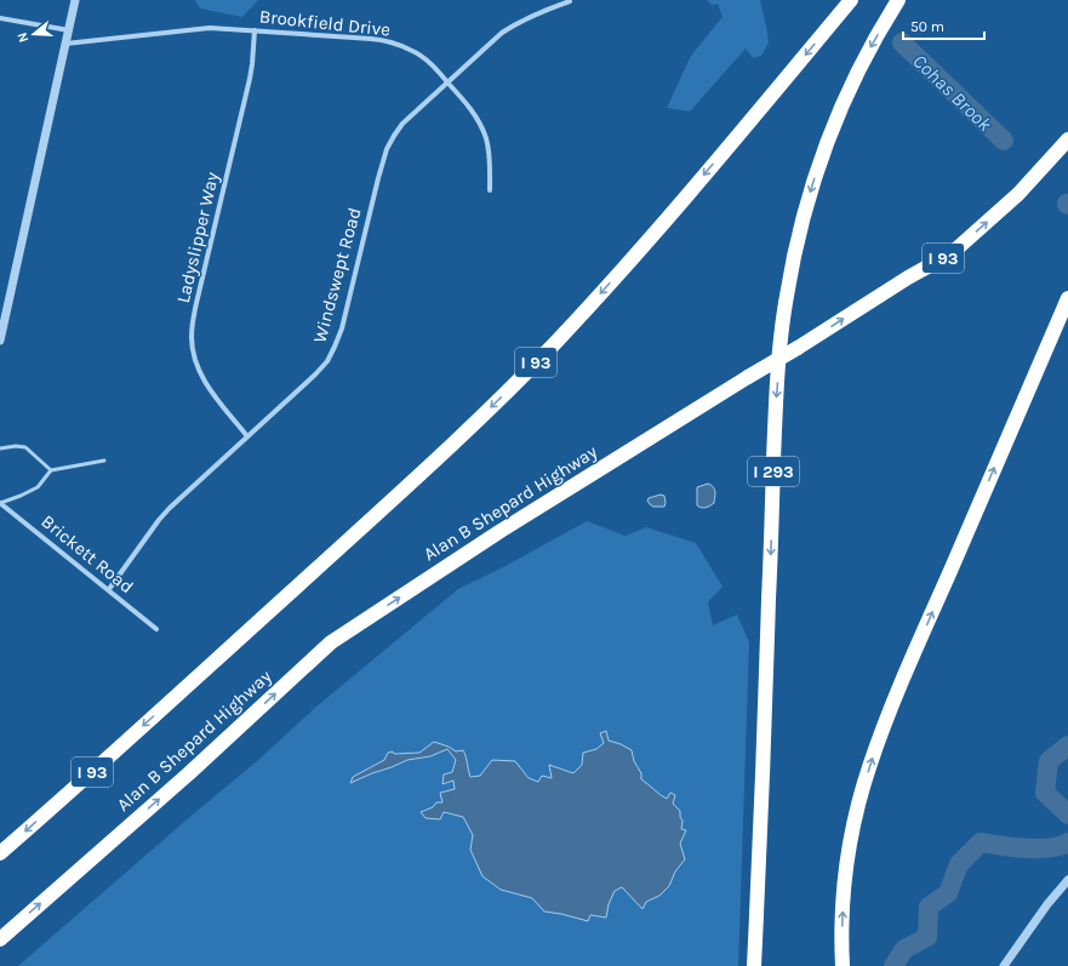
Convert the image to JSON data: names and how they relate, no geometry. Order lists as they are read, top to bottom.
{
  "streets": {
    "highway": ["I 93", "I 293", "Alan B Shepard Highway"],
    "street": [
      "Brookfield Drive",
      "Ladyslipper Way",
      "Windswept Road",
      "Brickett Road"
    ]
  },
  "crossings": [
    ["Brookfield Drive", "Ladyslipper Way"],
    ["Brookfield Drive", "Windswept Road"],
    ["Ladyslipper Way", "Windswept Road"],
    ["Windswept Road", "Brickett Road"]
  ],
  "water": ["Cohas Brook"],
  "scale_bar": "50 m",
  "north": "left"
}
